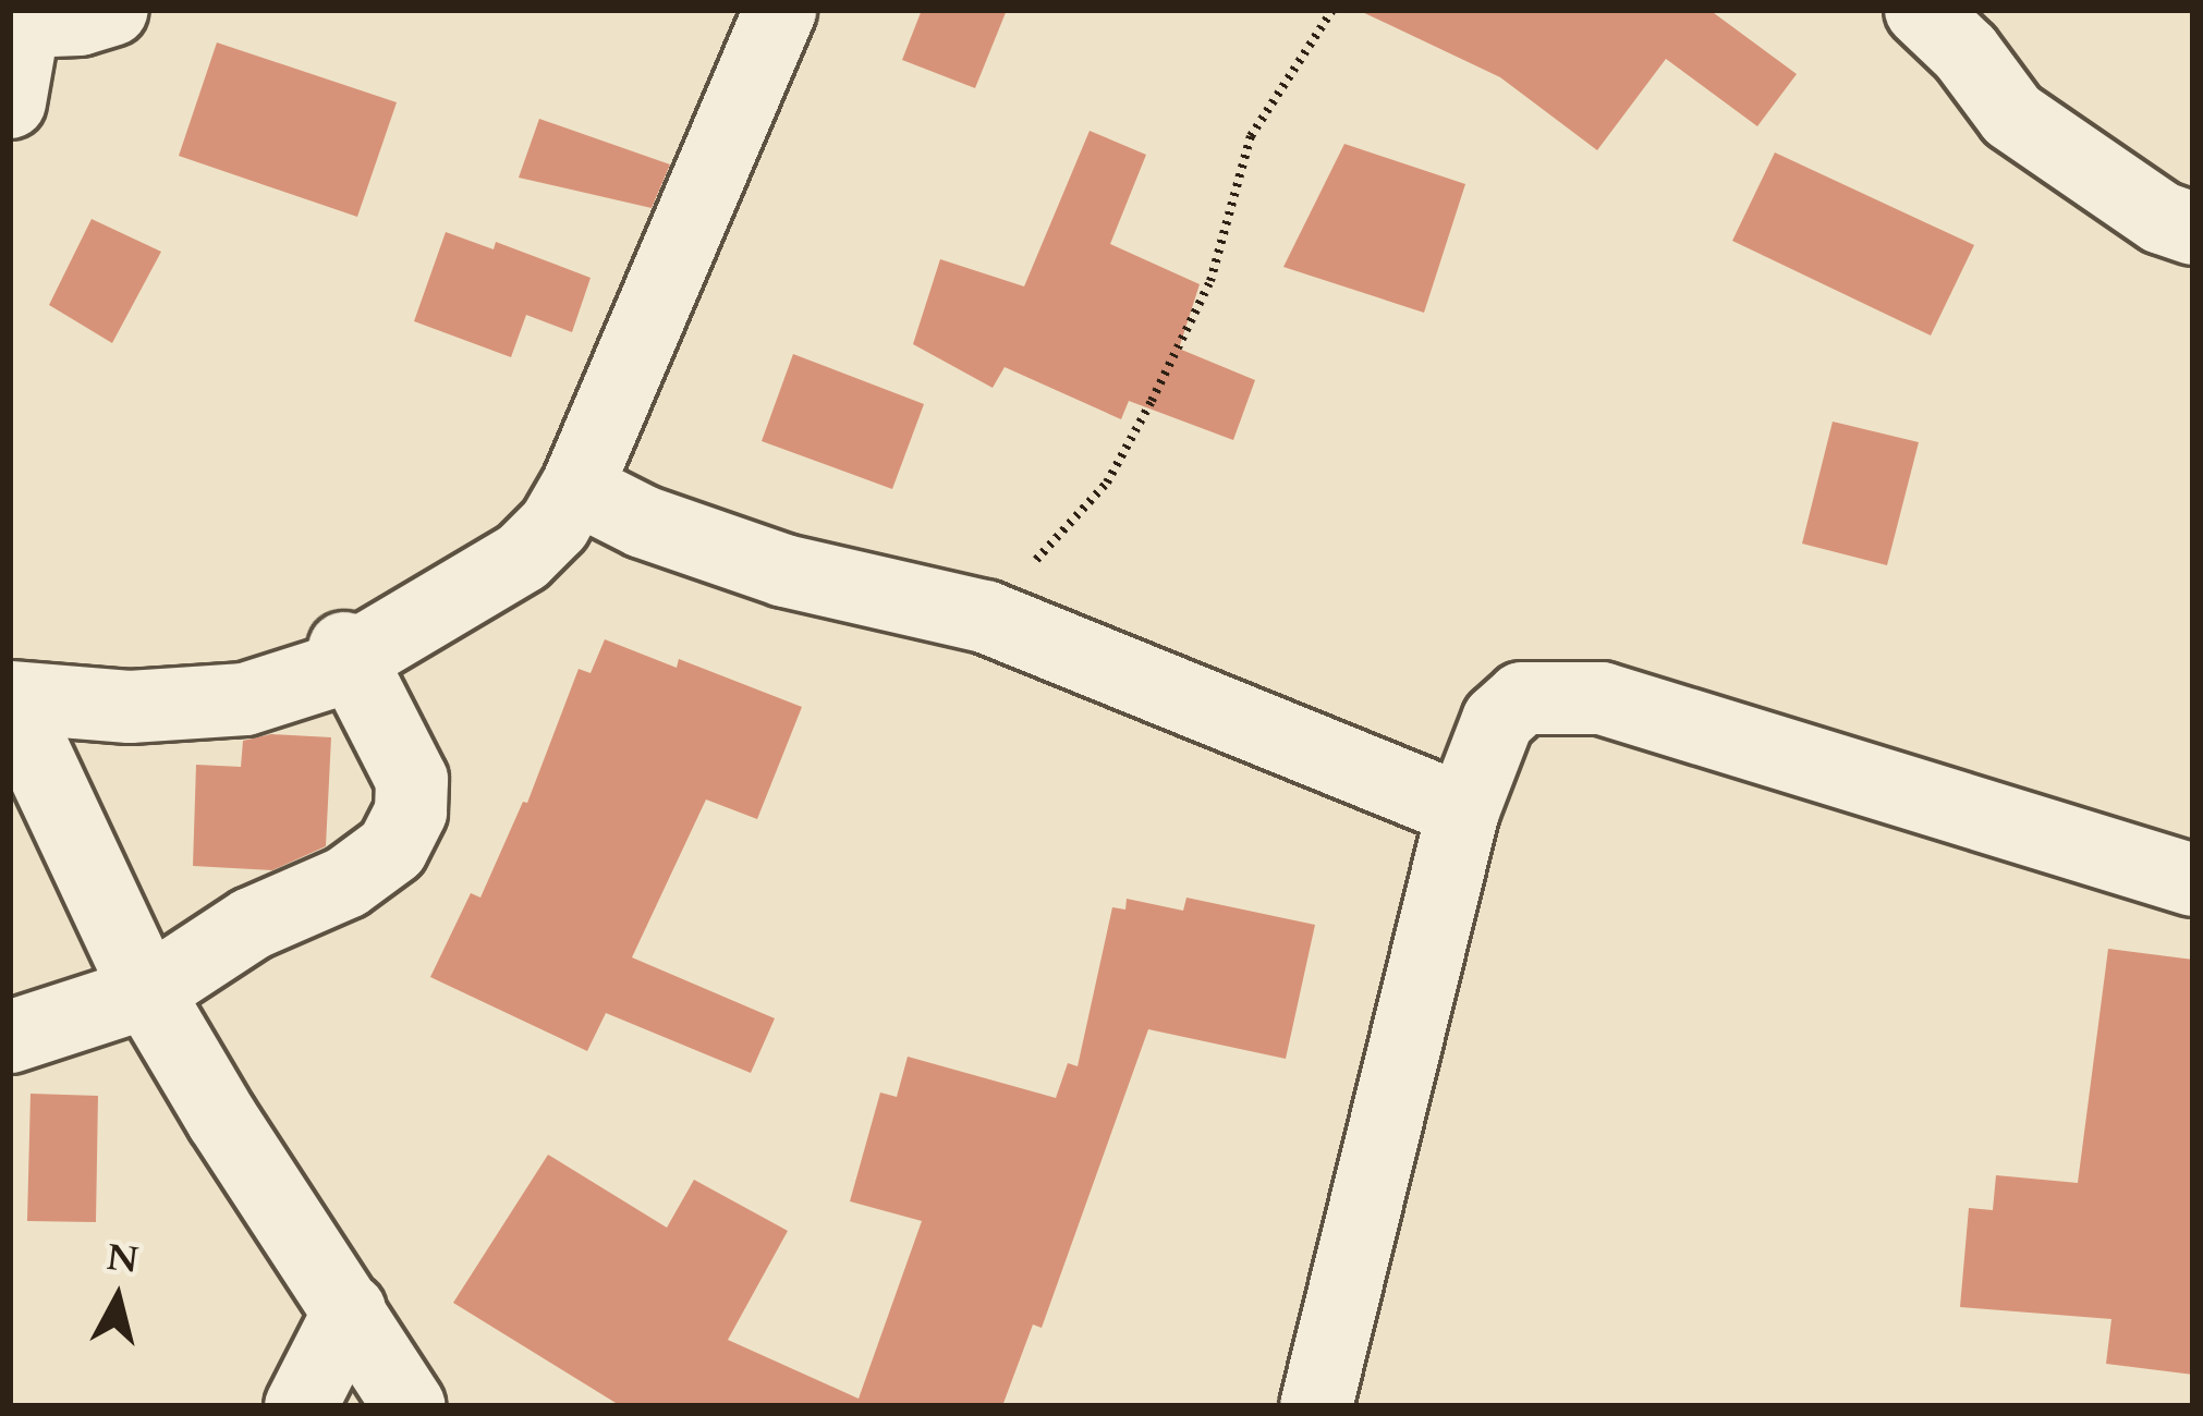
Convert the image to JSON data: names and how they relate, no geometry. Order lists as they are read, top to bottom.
{
  "north": "top"
}
